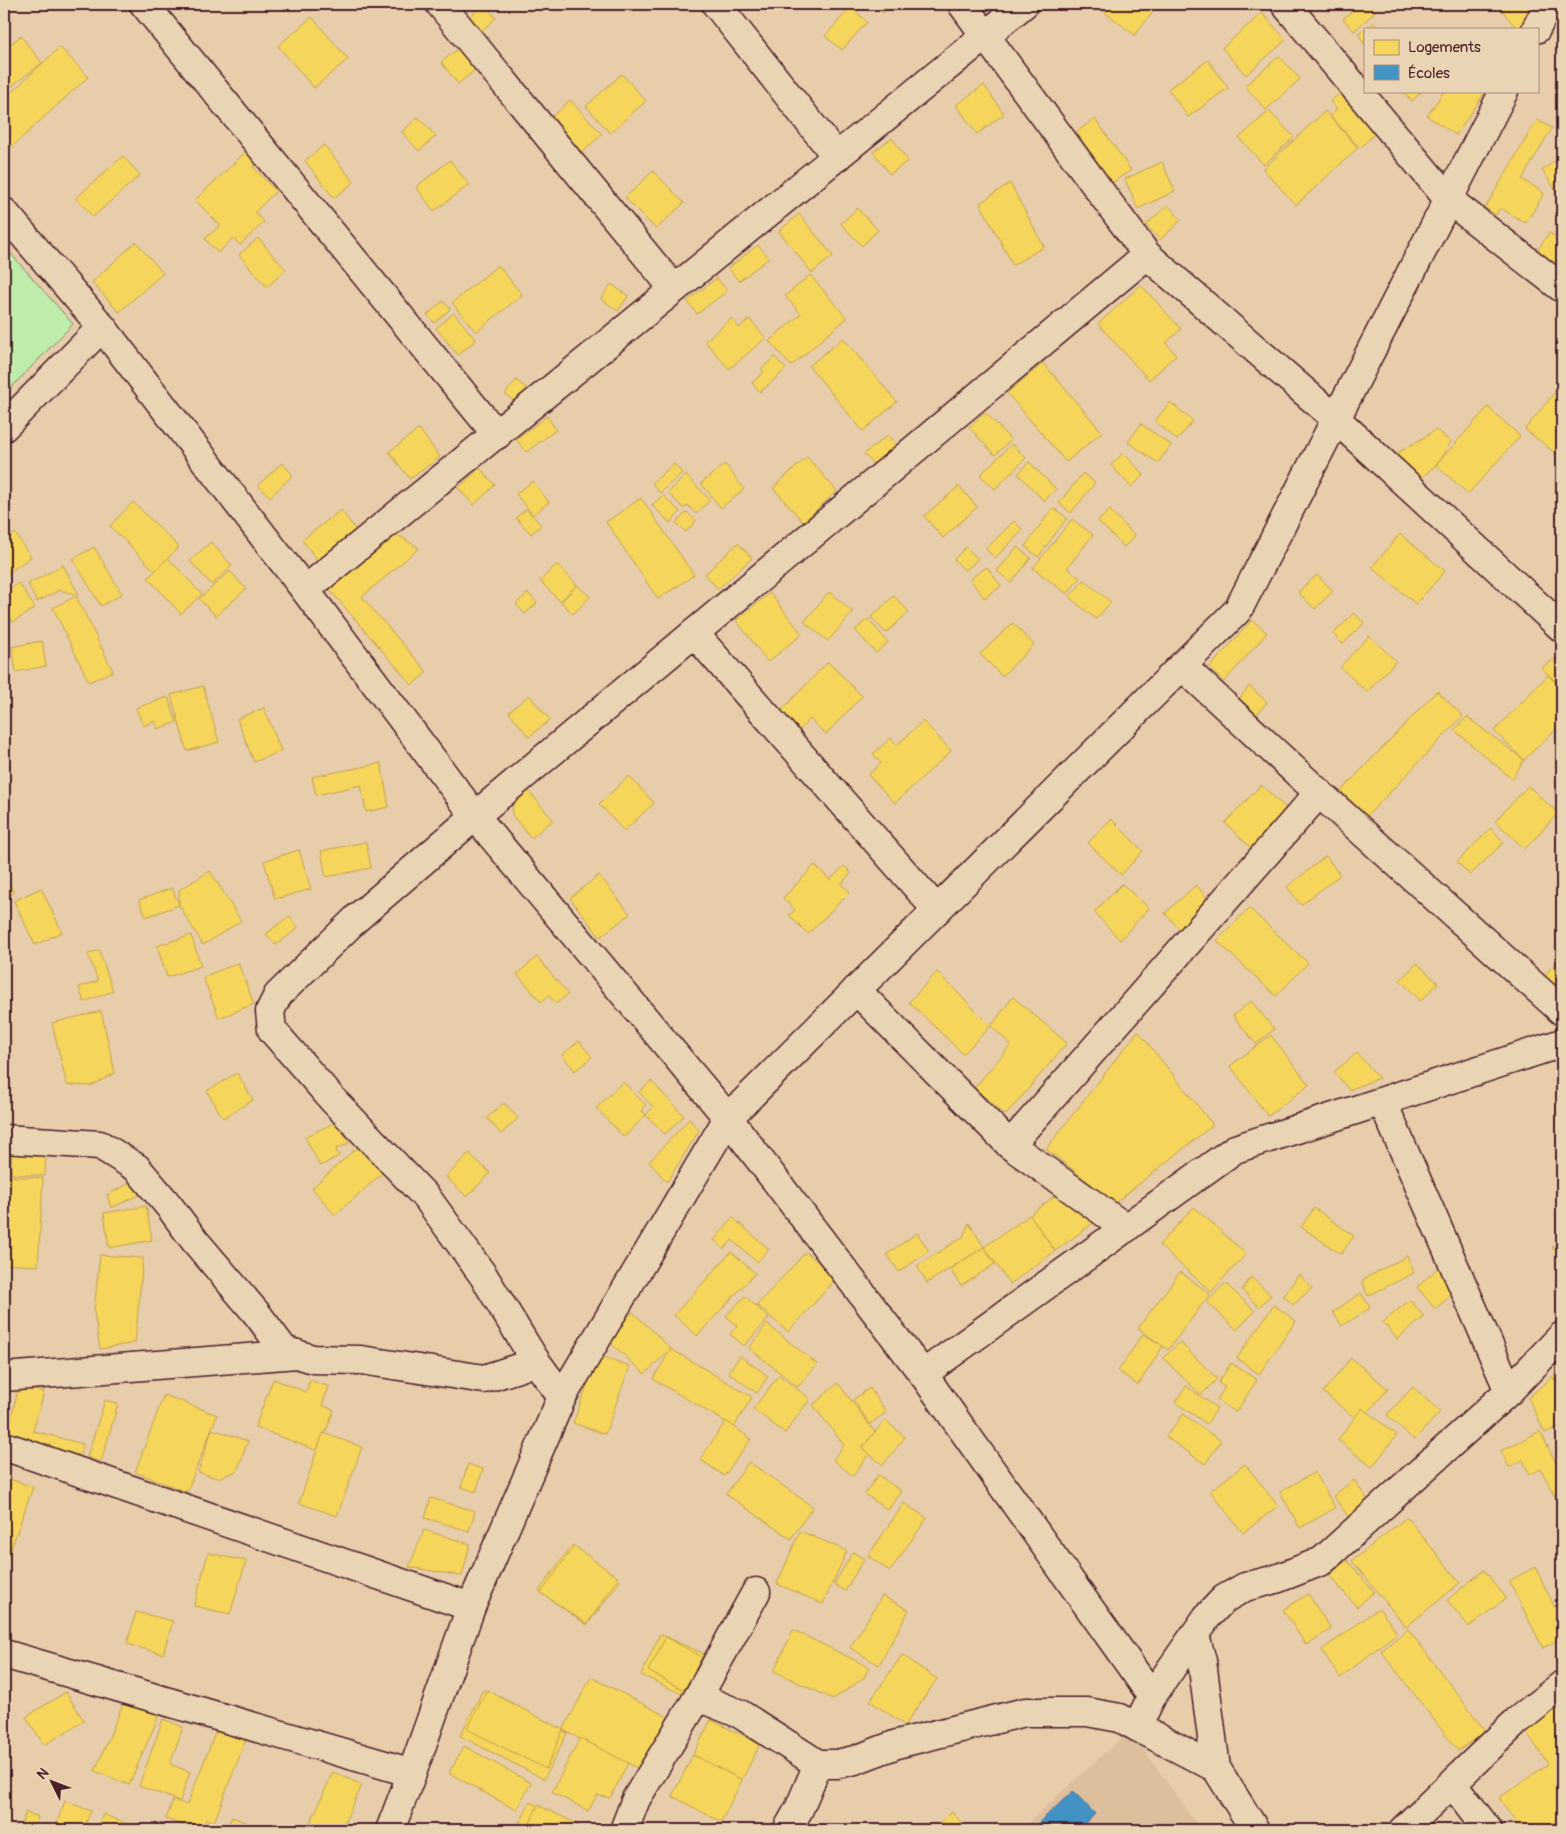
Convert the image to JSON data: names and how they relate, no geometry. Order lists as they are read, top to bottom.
{
  "legend": ["Logements", "Écoles"],
  "north": "top left"
}
